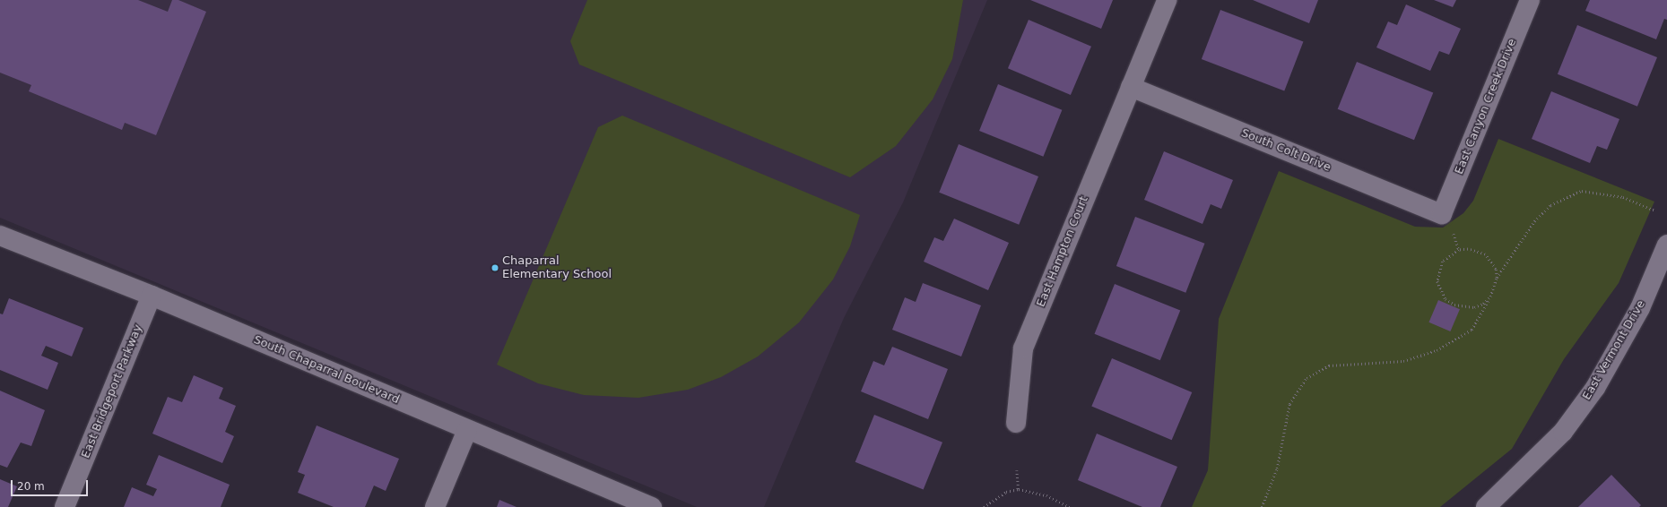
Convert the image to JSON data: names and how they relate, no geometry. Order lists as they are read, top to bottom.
{
  "streets": {
    "street": [
      "East Canyon Creek Drive",
      "South Colt Drive",
      "East Hampton Court",
      "East Vermont Drive",
      "South Chaparral Boulevard",
      "East Bridgeport Parkway"
    ]
  },
  "crossings": [
    ["East Canyon Creek Drive", "South Colt Drive"],
    ["South Colt Drive", "East Hampton Court"],
    ["South Chaparral Boulevard", "East Bridgeport Parkway"]
  ],
  "places": ["Chaparral Elementary School"],
  "scale_bar": "20 m"
}
